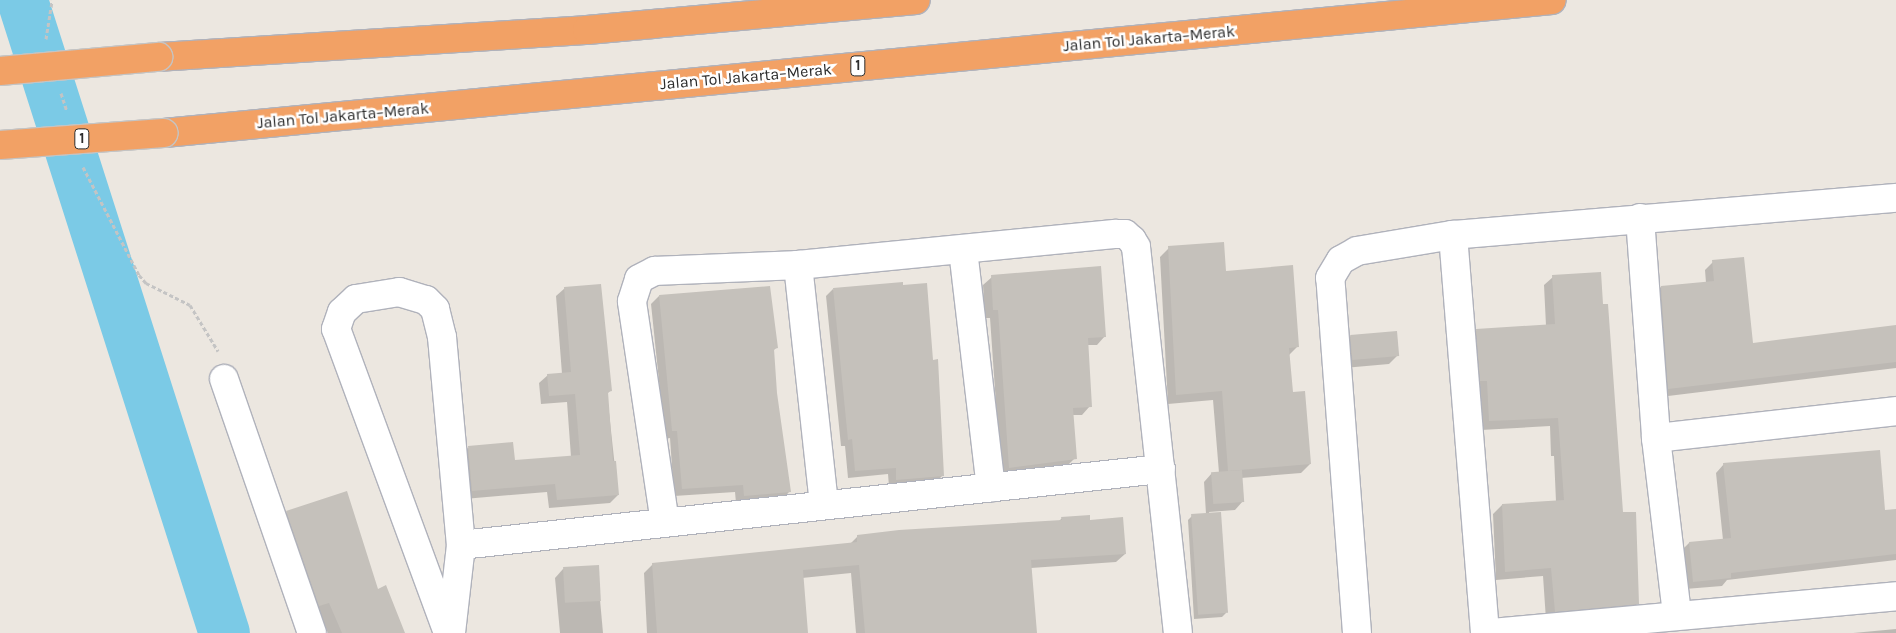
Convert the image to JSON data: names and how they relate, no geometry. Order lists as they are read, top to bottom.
{
  "streets": {
    "highway": ["Jalan Tol Jakarta–Merak", "1"]
  }
}
